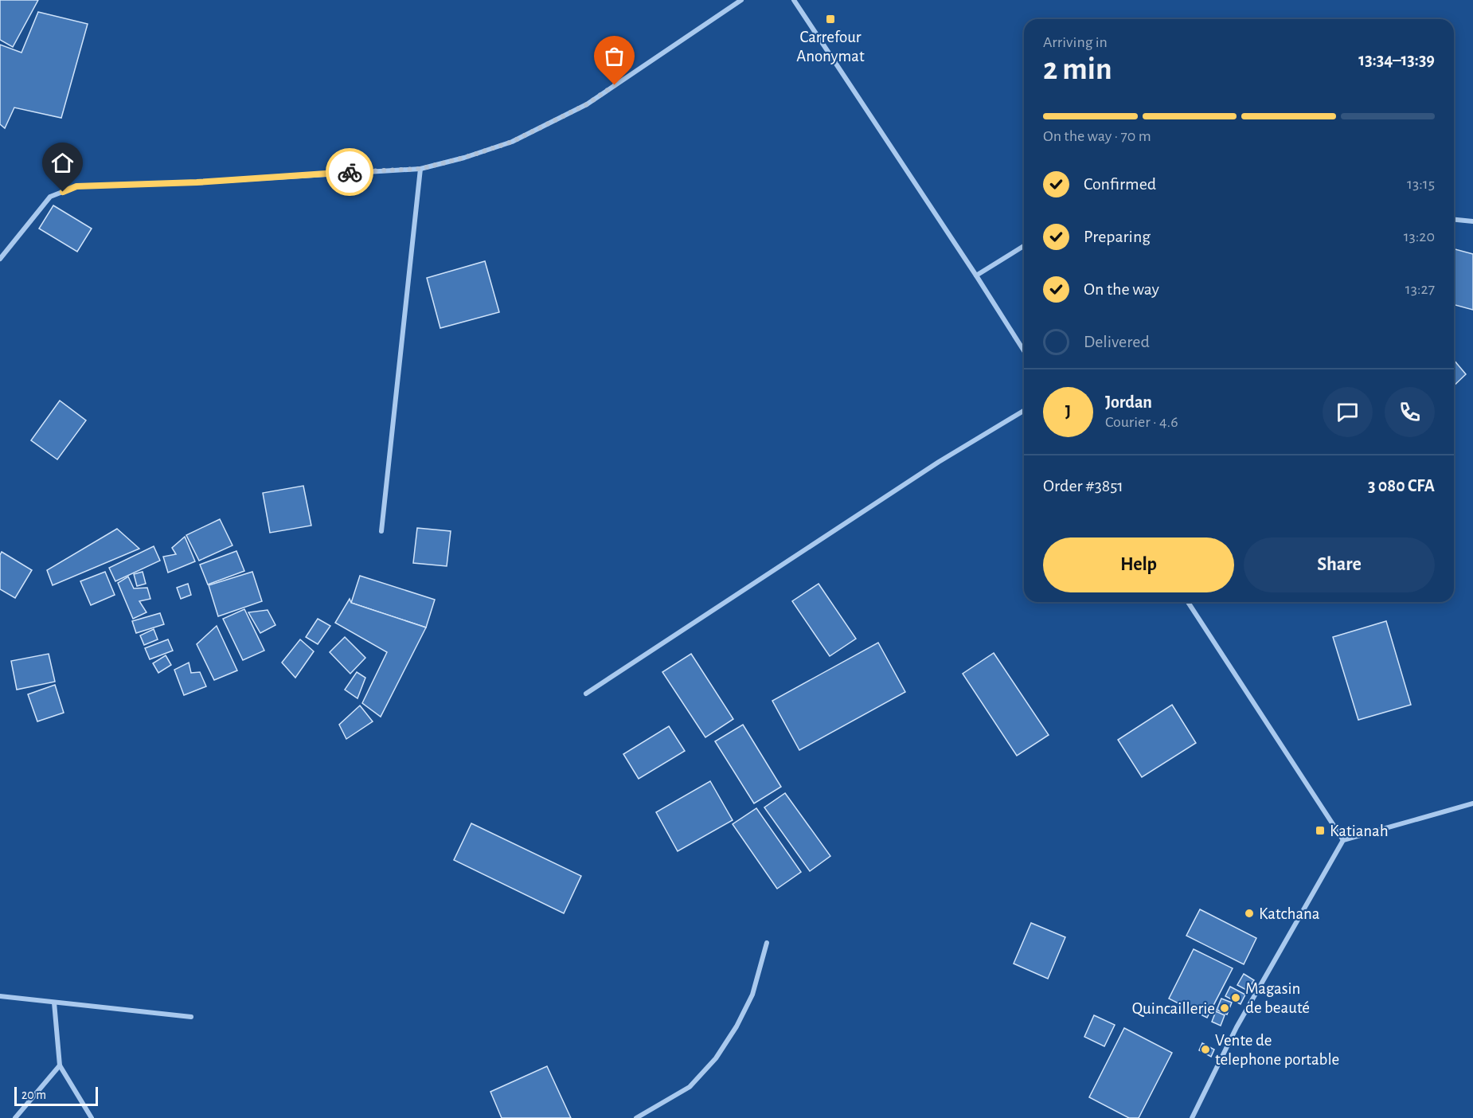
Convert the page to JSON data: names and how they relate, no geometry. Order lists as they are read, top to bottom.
{
  "places": {
    "transit": ["Carrefour Anonymat", "Katianah"],
    "other": [
      "Katchana",
      "Magasin de beauté",
      "Quincaillerie",
      "Vente de telephone portable"
    ]
  },
  "scale_bar": "20 m",
  "page": {
    "heading": ["2 min", "Arriving in", "13:34–13:39"],
    "panel": [
      "Jordan",
      "Courier · 4.6",
      "Order #3851",
      "3 080 CFA"
    ],
    "bar": "On the way · 70 m",
    "list": [
      ["Confirmed", "13:15"],
      ["Preparing", "13:20"],
      ["On the way", "13:27"],
      "Delivered"
    ],
    "round": "J",
    "buttons": ["Help", "Share"],
    "scale": "20 m"
  }
}
